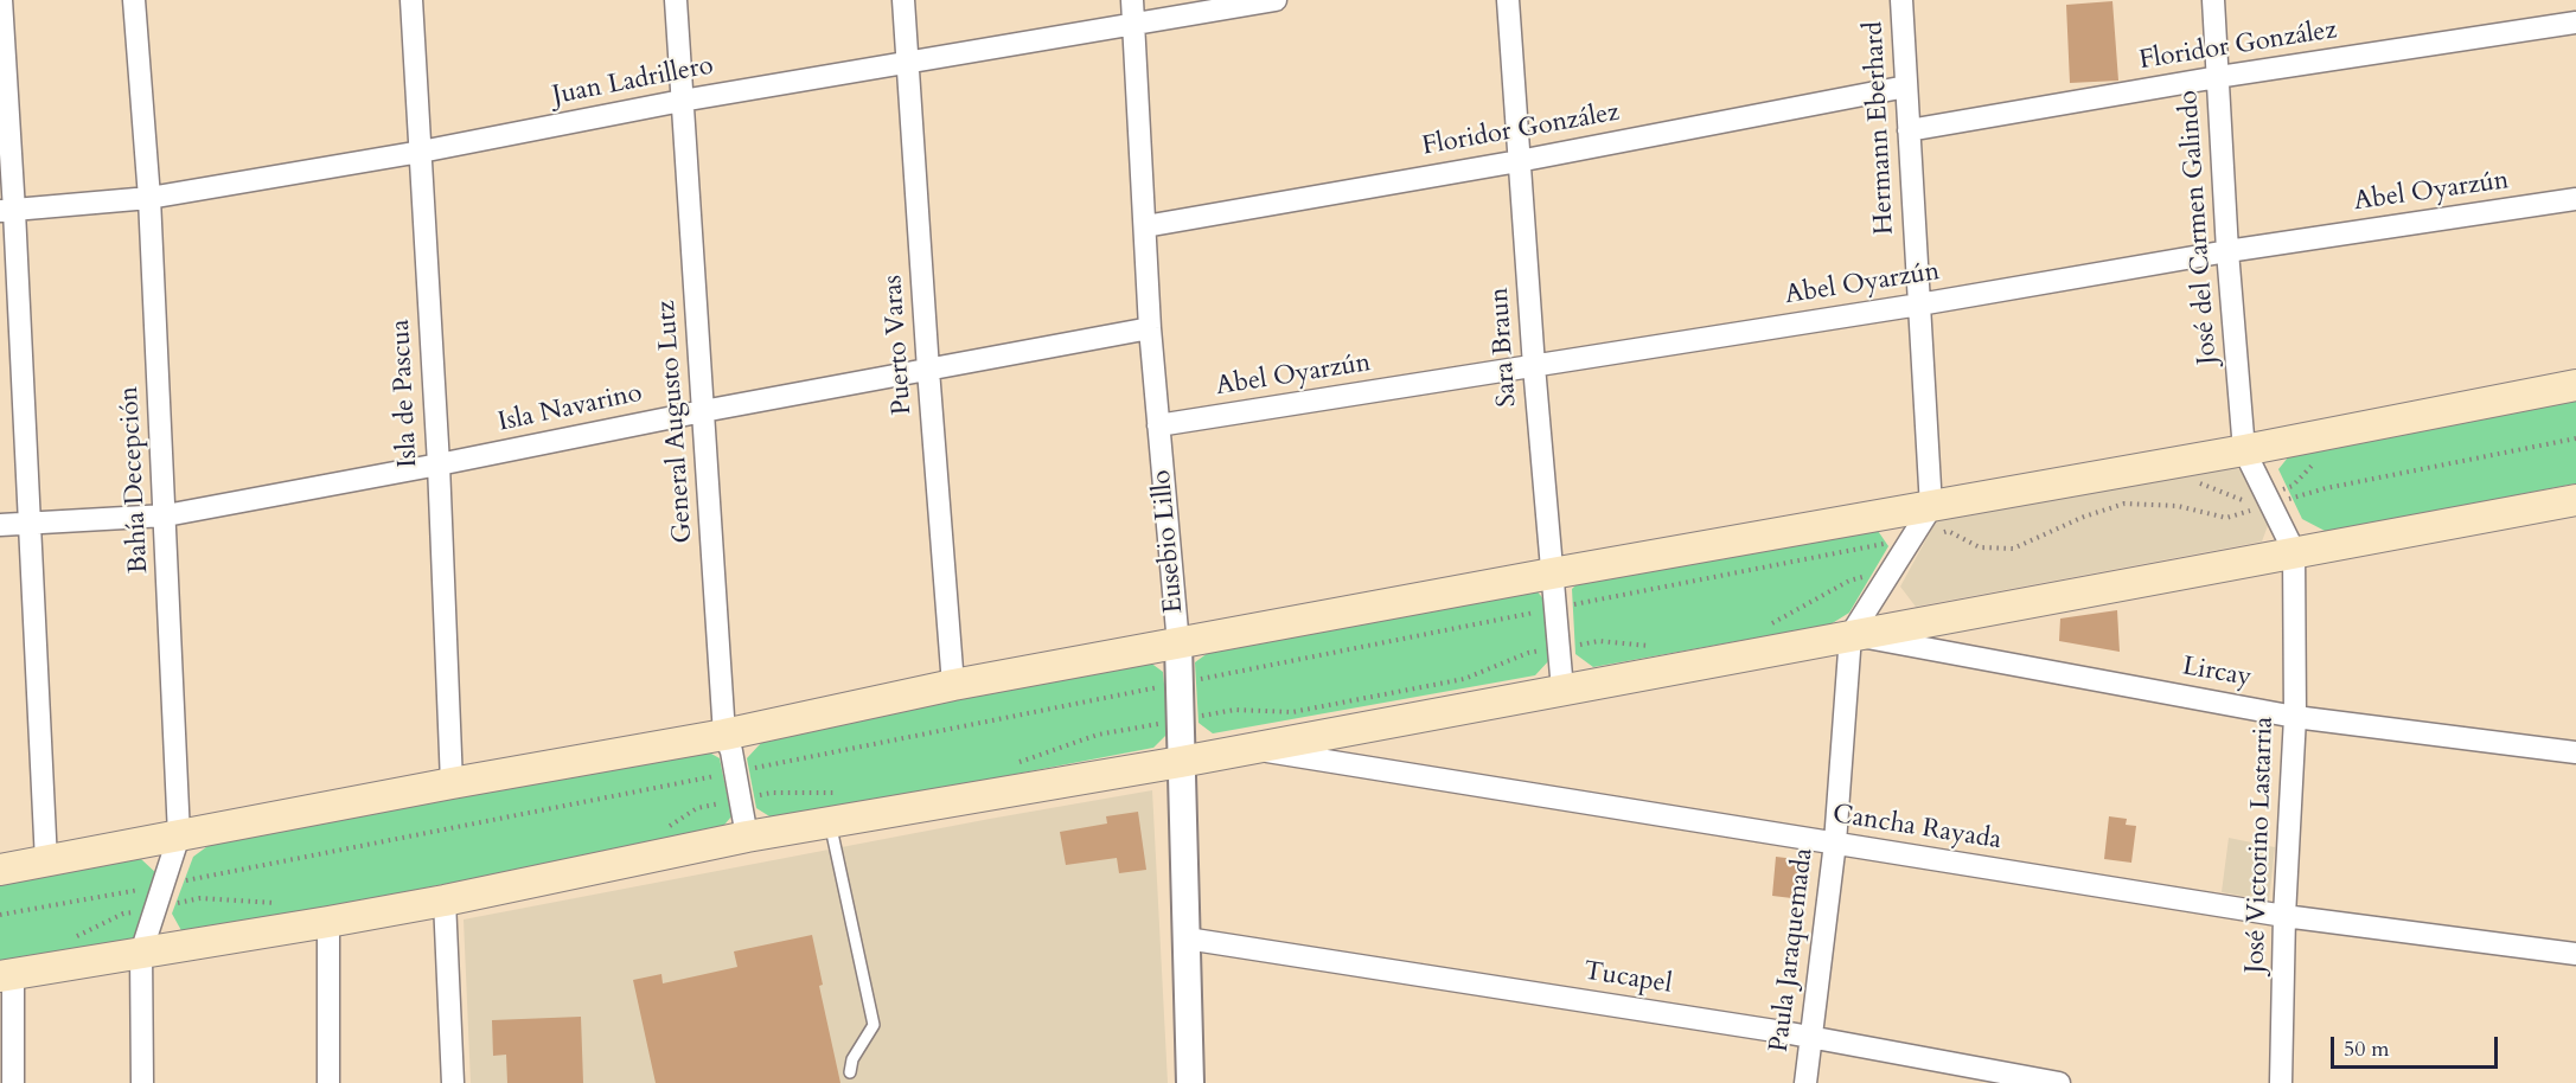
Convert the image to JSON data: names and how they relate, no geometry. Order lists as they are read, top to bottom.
{
  "streets": {
    "street": [
      "Floridor González",
      "Juan Ladrillero",
      "Hermann Eberhard",
      "Abel Oyarzún",
      "José del Carmen Galindo",
      "Puerto Varas",
      "Sara Braun",
      "Isla de Pascua",
      "Isla Navarino",
      "General Augusto Lutz",
      "Bahía Decepción",
      "Eusebio Lillo",
      "Lircay",
      "Cancha Rayada",
      "José Victorino Lastarria",
      "Paula Jaraquemada",
      "Tucapel"
    ]
  },
  "crossings": [
    ["Floridor González", "Hermann Eberhard"],
    ["Floridor González", "José del Carmen Galindo"],
    ["Floridor González", "Sara Braun"],
    ["Floridor González", "Eusebio Lillo"],
    ["Juan Ladrillero", "Puerto Varas"],
    ["Juan Ladrillero", "Isla de Pascua"],
    ["Juan Ladrillero", "General Augusto Lutz"],
    ["Juan Ladrillero", "Bahía Decepción"],
    ["Juan Ladrillero", "Eusebio Lillo"],
    ["Hermann Eberhard", "Abel Oyarzún"],
    ["Hermann Eberhard", "Paula Jaraquemada"],
    ["Abel Oyarzún", "José del Carmen Galindo"],
    ["Abel Oyarzún", "Sara Braun"],
    ["Abel Oyarzún", "Eusebio Lillo"],
    ["José del Carmen Galindo", "José Victorino Lastarria"],
    ["Puerto Varas", "Isla Navarino"],
    ["Isla de Pascua", "Isla Navarino"],
    ["Isla Navarino", "General Augusto Lutz"],
    ["Isla Navarino", "Bahía Decepción"],
    ["Isla Navarino", "Eusebio Lillo"],
    ["Eusebio Lillo", "Tucapel"],
    ["Lircay", "José Victorino Lastarria"],
    ["Lircay", "Paula Jaraquemada"],
    ["Cancha Rayada", "José Victorino Lastarria"],
    ["Cancha Rayada", "Paula Jaraquemada"],
    ["Paula Jaraquemada", "Tucapel"]
  ],
  "scale_bar": "50 m"
}
